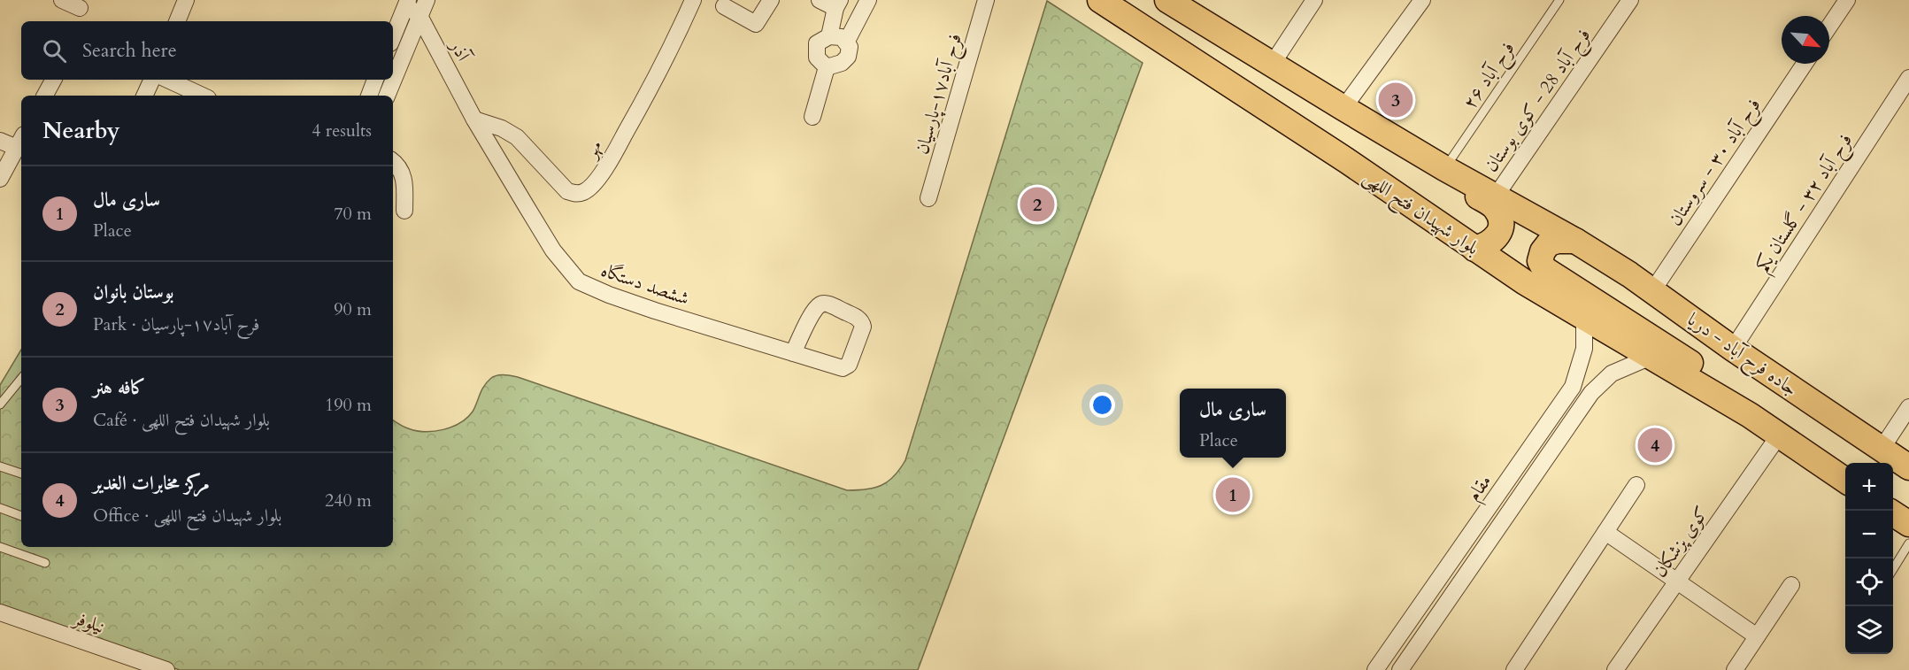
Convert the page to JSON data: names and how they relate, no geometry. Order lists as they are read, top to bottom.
{
  "streets": {
    "main road": ["بلوار شهیدان فتح اللهی", "جاده فرح آباد - دریا"],
    "street": [
      "آذر",
      "فرح آباد۱۷-پارسیان",
      "فرح آباد 28 - کوی بوستان",
      "مهر",
      "فرح آباد ۳۰ - سروستان",
      "فرح آباد ۳۲ - گلستان یکم",
      "ششصد دستگاه",
      "مقام",
      "کوی پزشکان",
      "نیلوفر"
    ],
    "lane": ["فرح آباد ۲۶"]
  },
  "crossings": [
    ["آذر", "مهر"],
    ["آذر", "ششصد دستگاه"],
    ["مهر", "ششصد دستگاه"],
    ["فرح آباد ۳۰ - سروستان", "جاده فرح آباد - دریا"],
    ["فرح آباد ۳۲ - گلستان یکم", "جاده فرح آباد - دریا"],
    ["بلوار شهیدان فتح اللهی", "مقام"]
  ],
  "north": "bottom right",
  "page": {
    "search": "Search here",
    "pins": [
      "3",
      "2",
      "4",
      "1"
    ],
    "heading": ["Nearby", "4 results"],
    "list": [
      {
        "mark": "1",
        "name": "ساری مال",
        "note": "Place",
        "value": "70 m"
      },
      {
        "mark": "2",
        "name": "بوستان بانوان",
        "note": "Park · فرح آباد۱۷-پارسیان",
        "value": "90 m"
      },
      {
        "mark": "3",
        "name": "کافه هنر",
        "note": "Café · بلوار شهیدان فتح اللهی",
        "value": "190 m"
      },
      {
        "mark": "4",
        "name": "مرکز مخابرات الغدیر",
        "note": "Office · بلوار شهیدان فتح اللهی",
        "value": "240 m"
      }
    ],
    "popup": ["ساری مال", "Place"],
    "map_buttons": ["+", "−"]
  }
}
